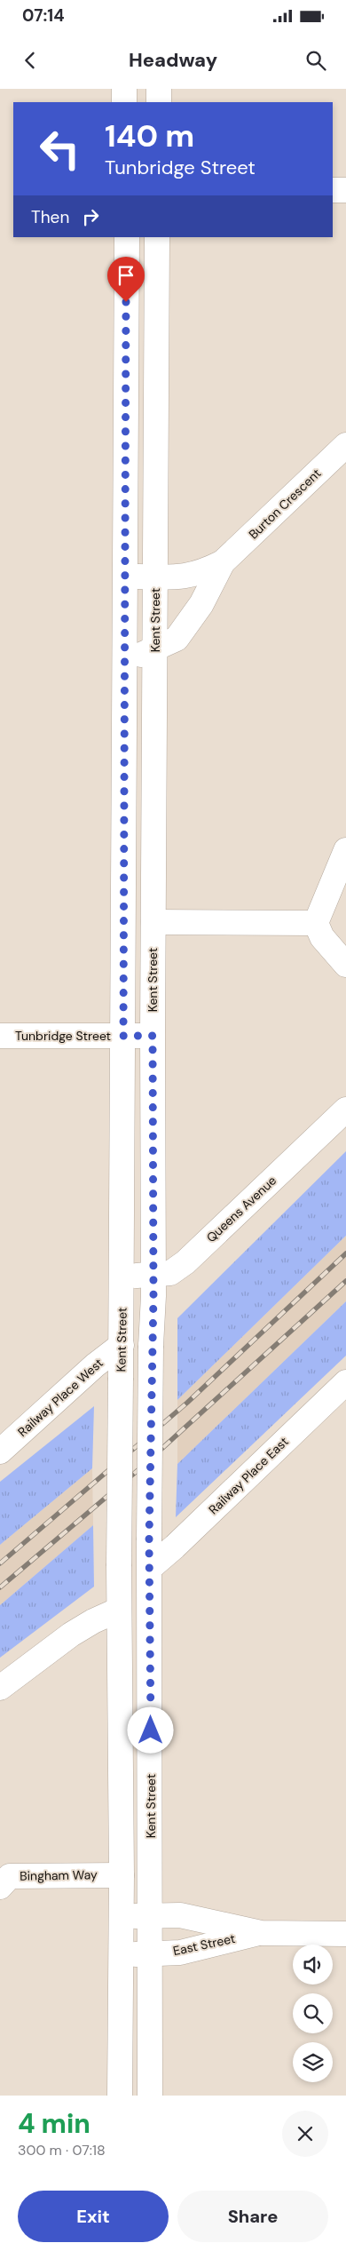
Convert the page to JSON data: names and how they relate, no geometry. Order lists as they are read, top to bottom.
{
  "streets": {
    "street": [
      "Burton Crescent",
      "Kent Street",
      "Tunbridge Street",
      "Queens Avenue",
      "Railway Place West",
      "Railway Place East",
      "Bingham Way",
      "East Street"
    ]
  },
  "crossings": [
    ["Burton Crescent", "Kent Street"],
    ["Kent Street", "Tunbridge Street"],
    ["Kent Street", "Queens Avenue"],
    ["Kent Street", "Railway Place West"],
    ["Kent Street", "Railway Place East"],
    ["Kent Street", "Bingham Way"],
    ["Kent Street", "East Street"]
  ],
  "page": {
    "status": "07:14",
    "header": "Headway",
    "turn": ["140 m", "Tunbridge Street"],
    "then": "Then",
    "heading": ["4 min", "300 m · 07:18"],
    "buttons": ["Exit", "Share"]
  }
}
